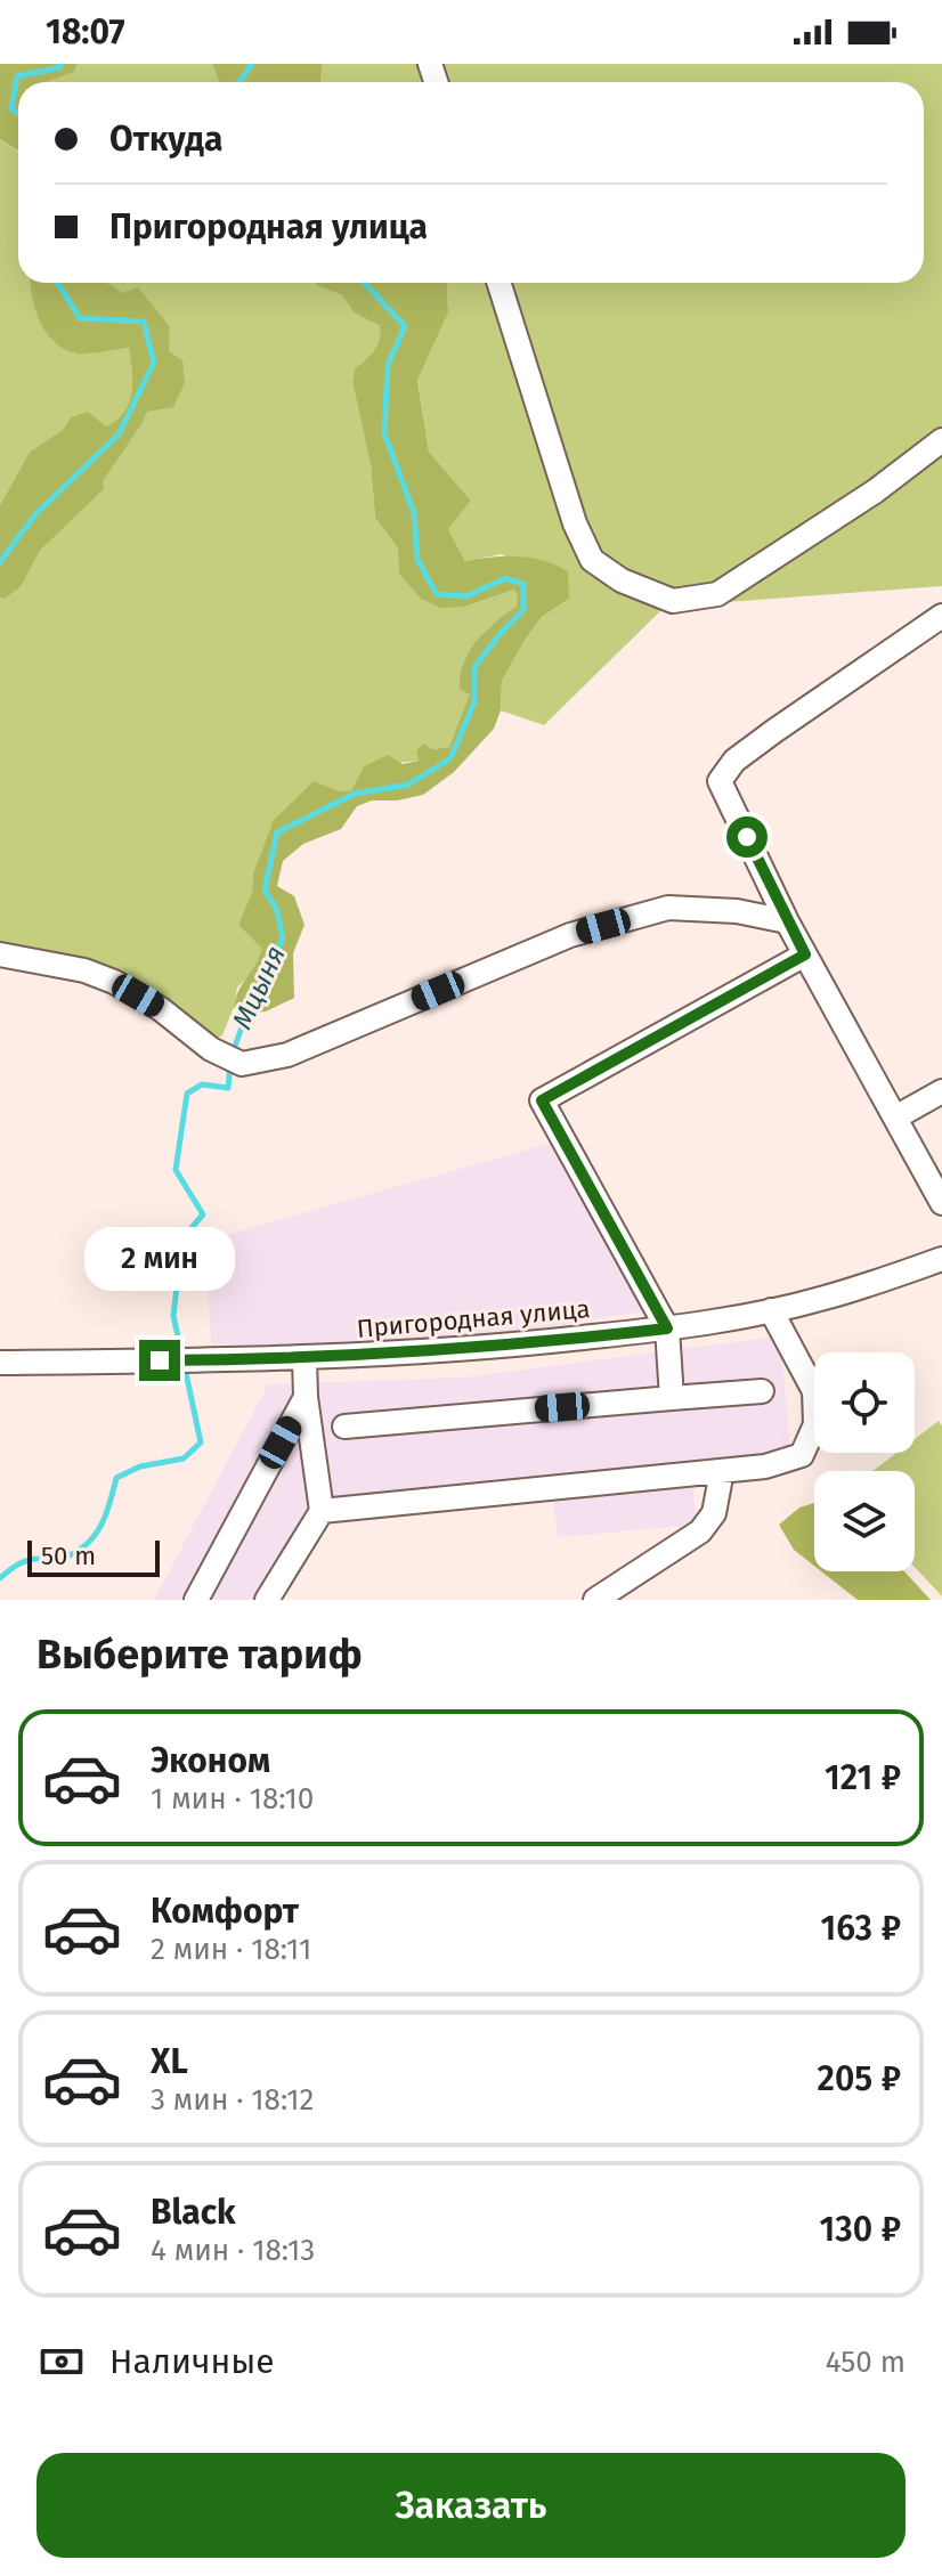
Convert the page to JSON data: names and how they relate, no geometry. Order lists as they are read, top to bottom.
{
  "streets": {
    "street": ["Пригородная улица"]
  },
  "water": ["Мцыня"],
  "scale_bar": "50 m",
  "page": {
    "status": "18:07",
    "banner": ["Откуда", "Пригородная улица"],
    "bubble": "2 мин",
    "scale": "50 m",
    "heading": "Выберите тариф",
    "list": [
      {
        "name": "Эконом",
        "note": "1 мин · 18:10",
        "value": "121 ₽"
      },
      {
        "name": "Комфорт",
        "note": "2 мин · 18:11",
        "value": "163 ₽"
      },
      {
        "name": "XL",
        "note": "3 мин · 18:12",
        "value": "205 ₽"
      },
      {
        "name": "Black",
        "note": "4 мин · 18:13",
        "value": "130 ₽"
      }
    ],
    "pay": ["Наличные", "450 m"],
    "buttons": "Заказать"
  }
}
